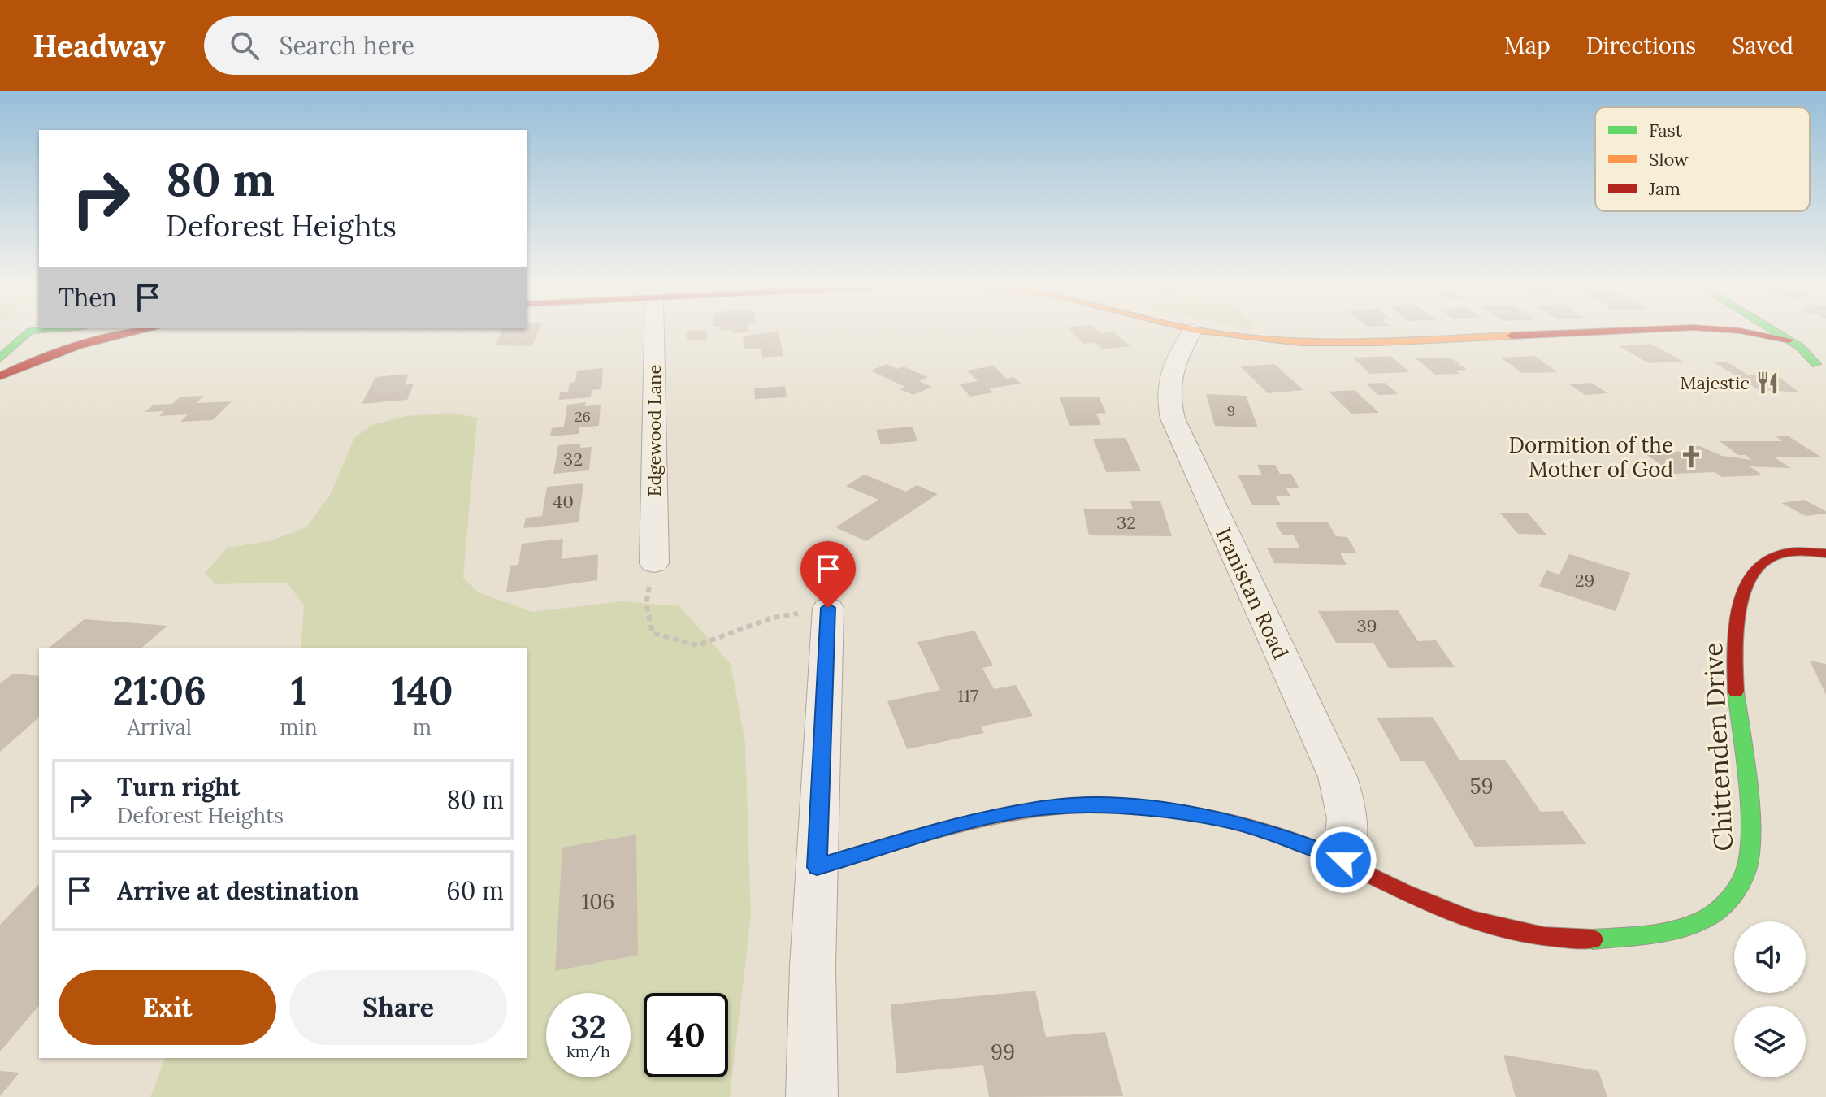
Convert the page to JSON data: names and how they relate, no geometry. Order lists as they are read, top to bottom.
{
  "streets": {
    "street": ["Edgewood Lane", "Iranistan Road", "Chittenden Drive"]
  },
  "crossings": [
    ["Iranistan Road", "Chittenden Drive"]
  ],
  "places": {
    "restaurant": ["Majestic"],
    "church": ["Dormition of the Mother of God"]
  },
  "house_numbers": [
    "9",
    "26",
    "32",
    "40",
    "32",
    "29",
    "39",
    "117",
    "59",
    "106",
    "99"
  ],
  "legend": ["Fast", "Slow", "Jam"],
  "page": {
    "header": "Headway",
    "search": "Search here",
    "nav": ["Map", "Directions", "Saved"],
    "turn": ["80 m", "Deforest Heights"],
    "then": "Then",
    "eta": [
      "21:06",
      "Arrival",
      "1",
      "min",
      "140",
      "m"
    ],
    "list": [
      {
        "name": "Turn right",
        "note": "Deforest Heights",
        "value": "80 m"
      },
      {
        "name": "Arrive at destination",
        "value": "60 m"
      }
    ],
    "buttons": ["Exit", "Share"],
    "speed": "32 km/h",
    "limit": "40"
  }
}
